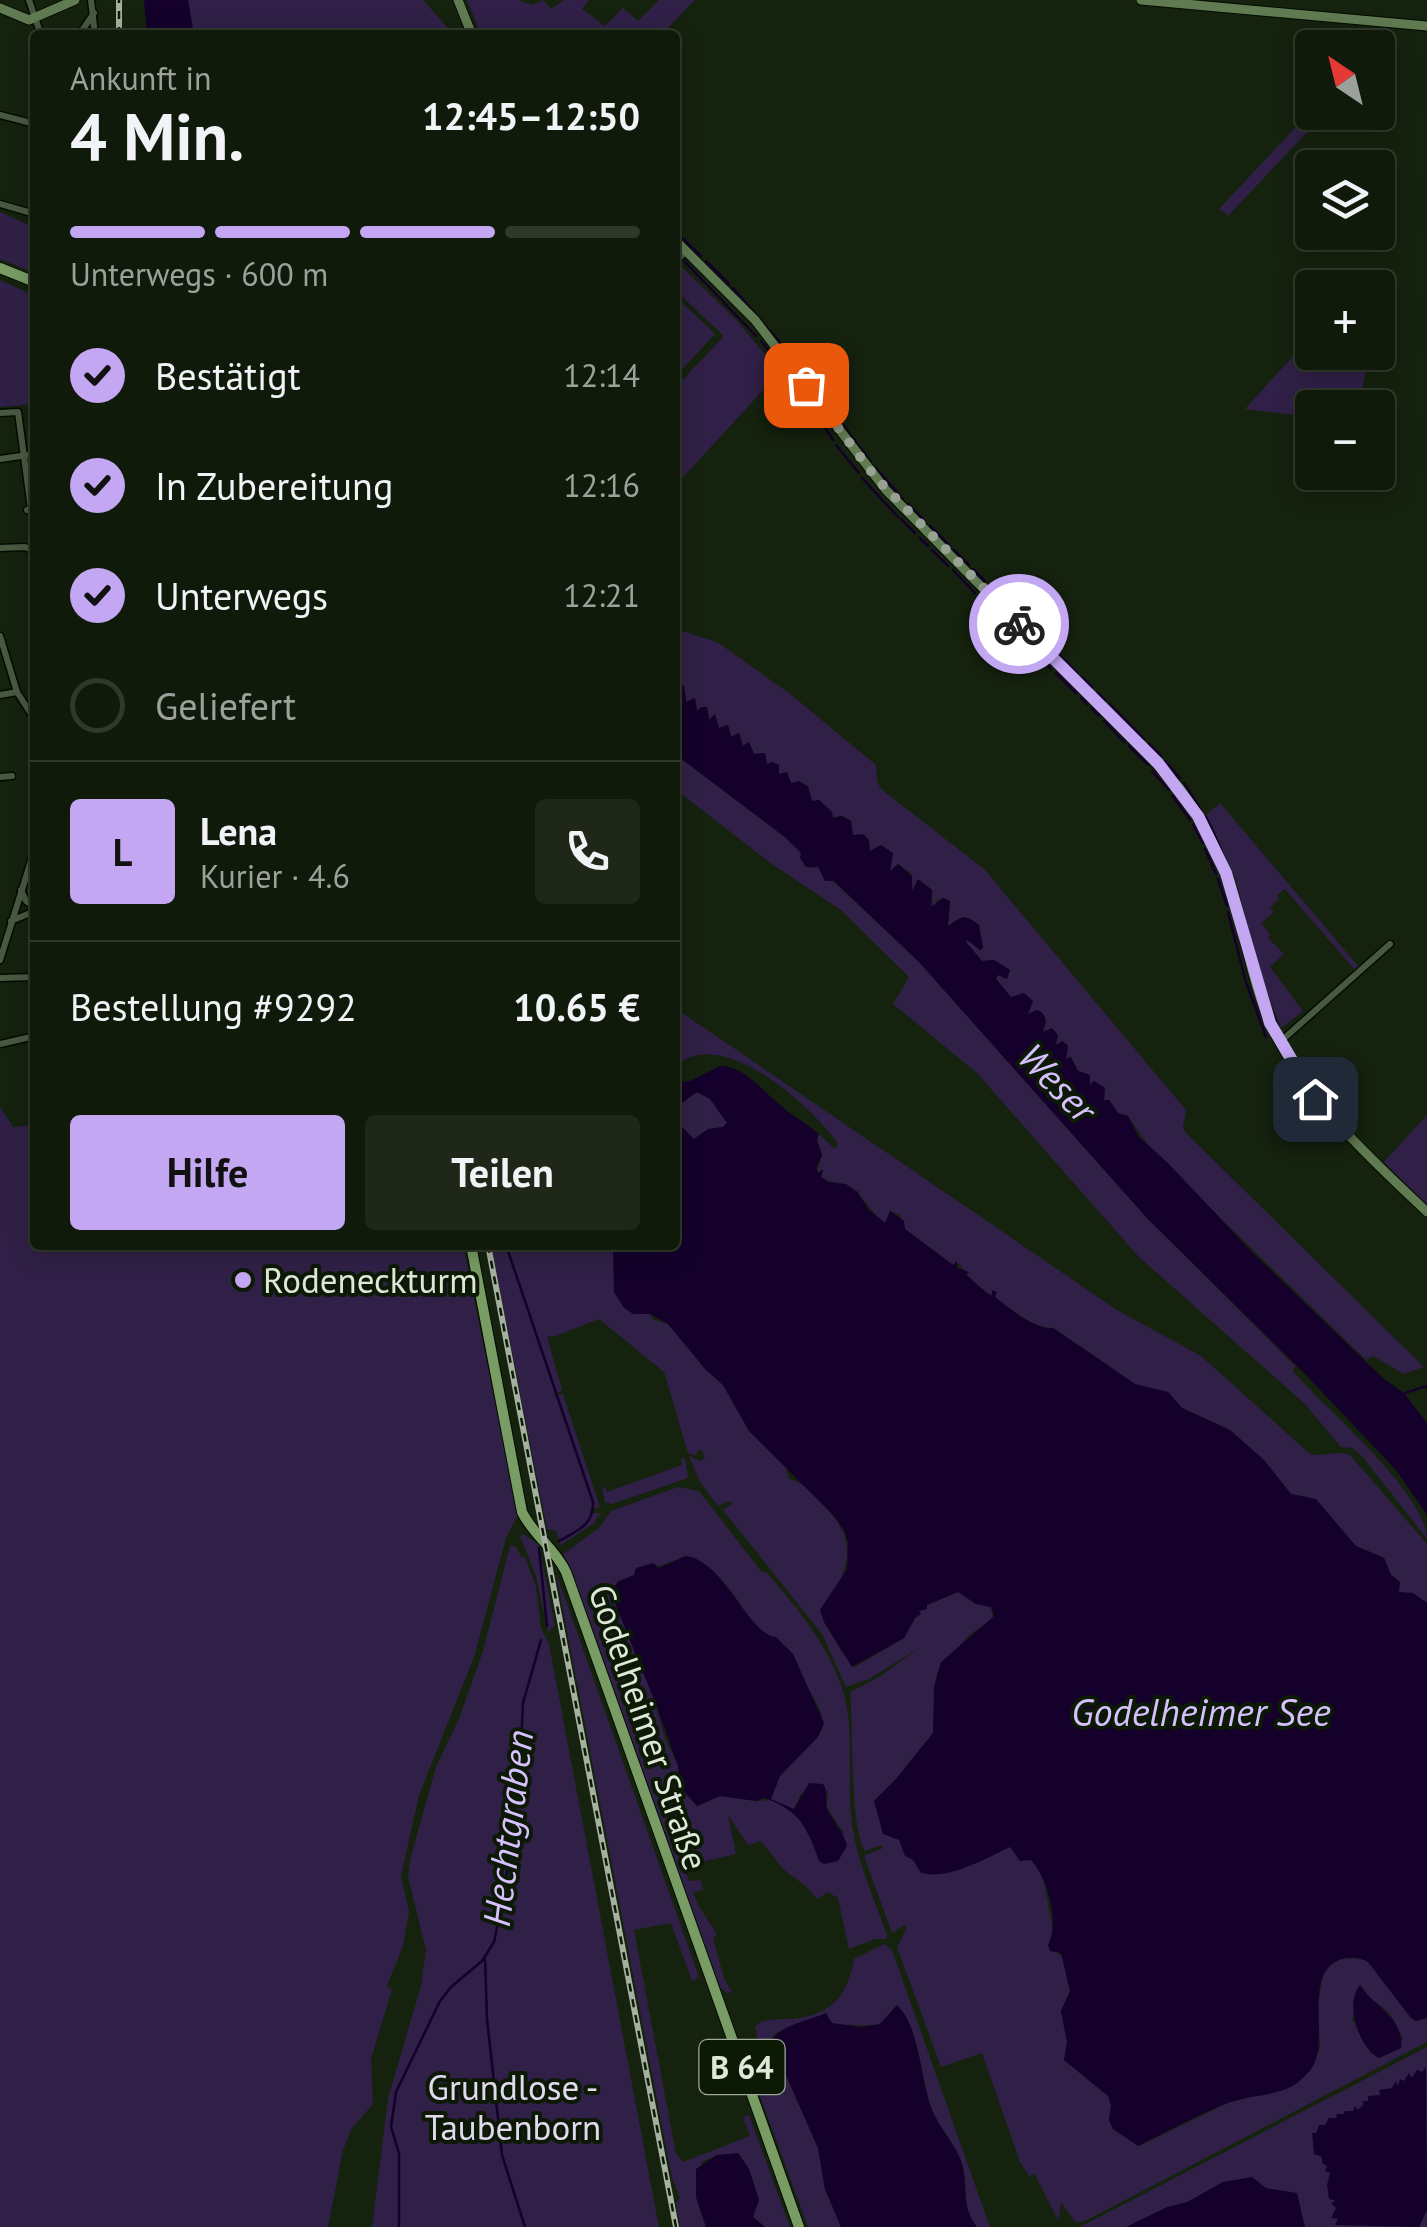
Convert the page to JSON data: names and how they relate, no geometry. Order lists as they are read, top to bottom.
{
  "streets": {
    "main road": ["Godelheimer Straße", "B 64"]
  },
  "water": ["Weser", "Godelheimer See", "Hechtgraben"],
  "parks": ["Grundlose - Taubenborn"],
  "places": ["Rodeneckturm"],
  "north": "top left",
  "page": {
    "map_buttons": ["+", "−"],
    "heading": ["4 Min.", "Ankunft in", "12:45–12:50"],
    "panel": [
      "Lena",
      "Kurier · 4.6",
      "Bestellung #9292",
      "10.65 €"
    ],
    "bar": "Unterwegs · 600 m",
    "list": [
      ["Bestätigt", "12:14"],
      ["In Zubereitung", "12:16"],
      ["Unterwegs", "12:21"],
      "Geliefert"
    ],
    "round": "L",
    "buttons": ["Hilfe", "Teilen"]
  }
}
